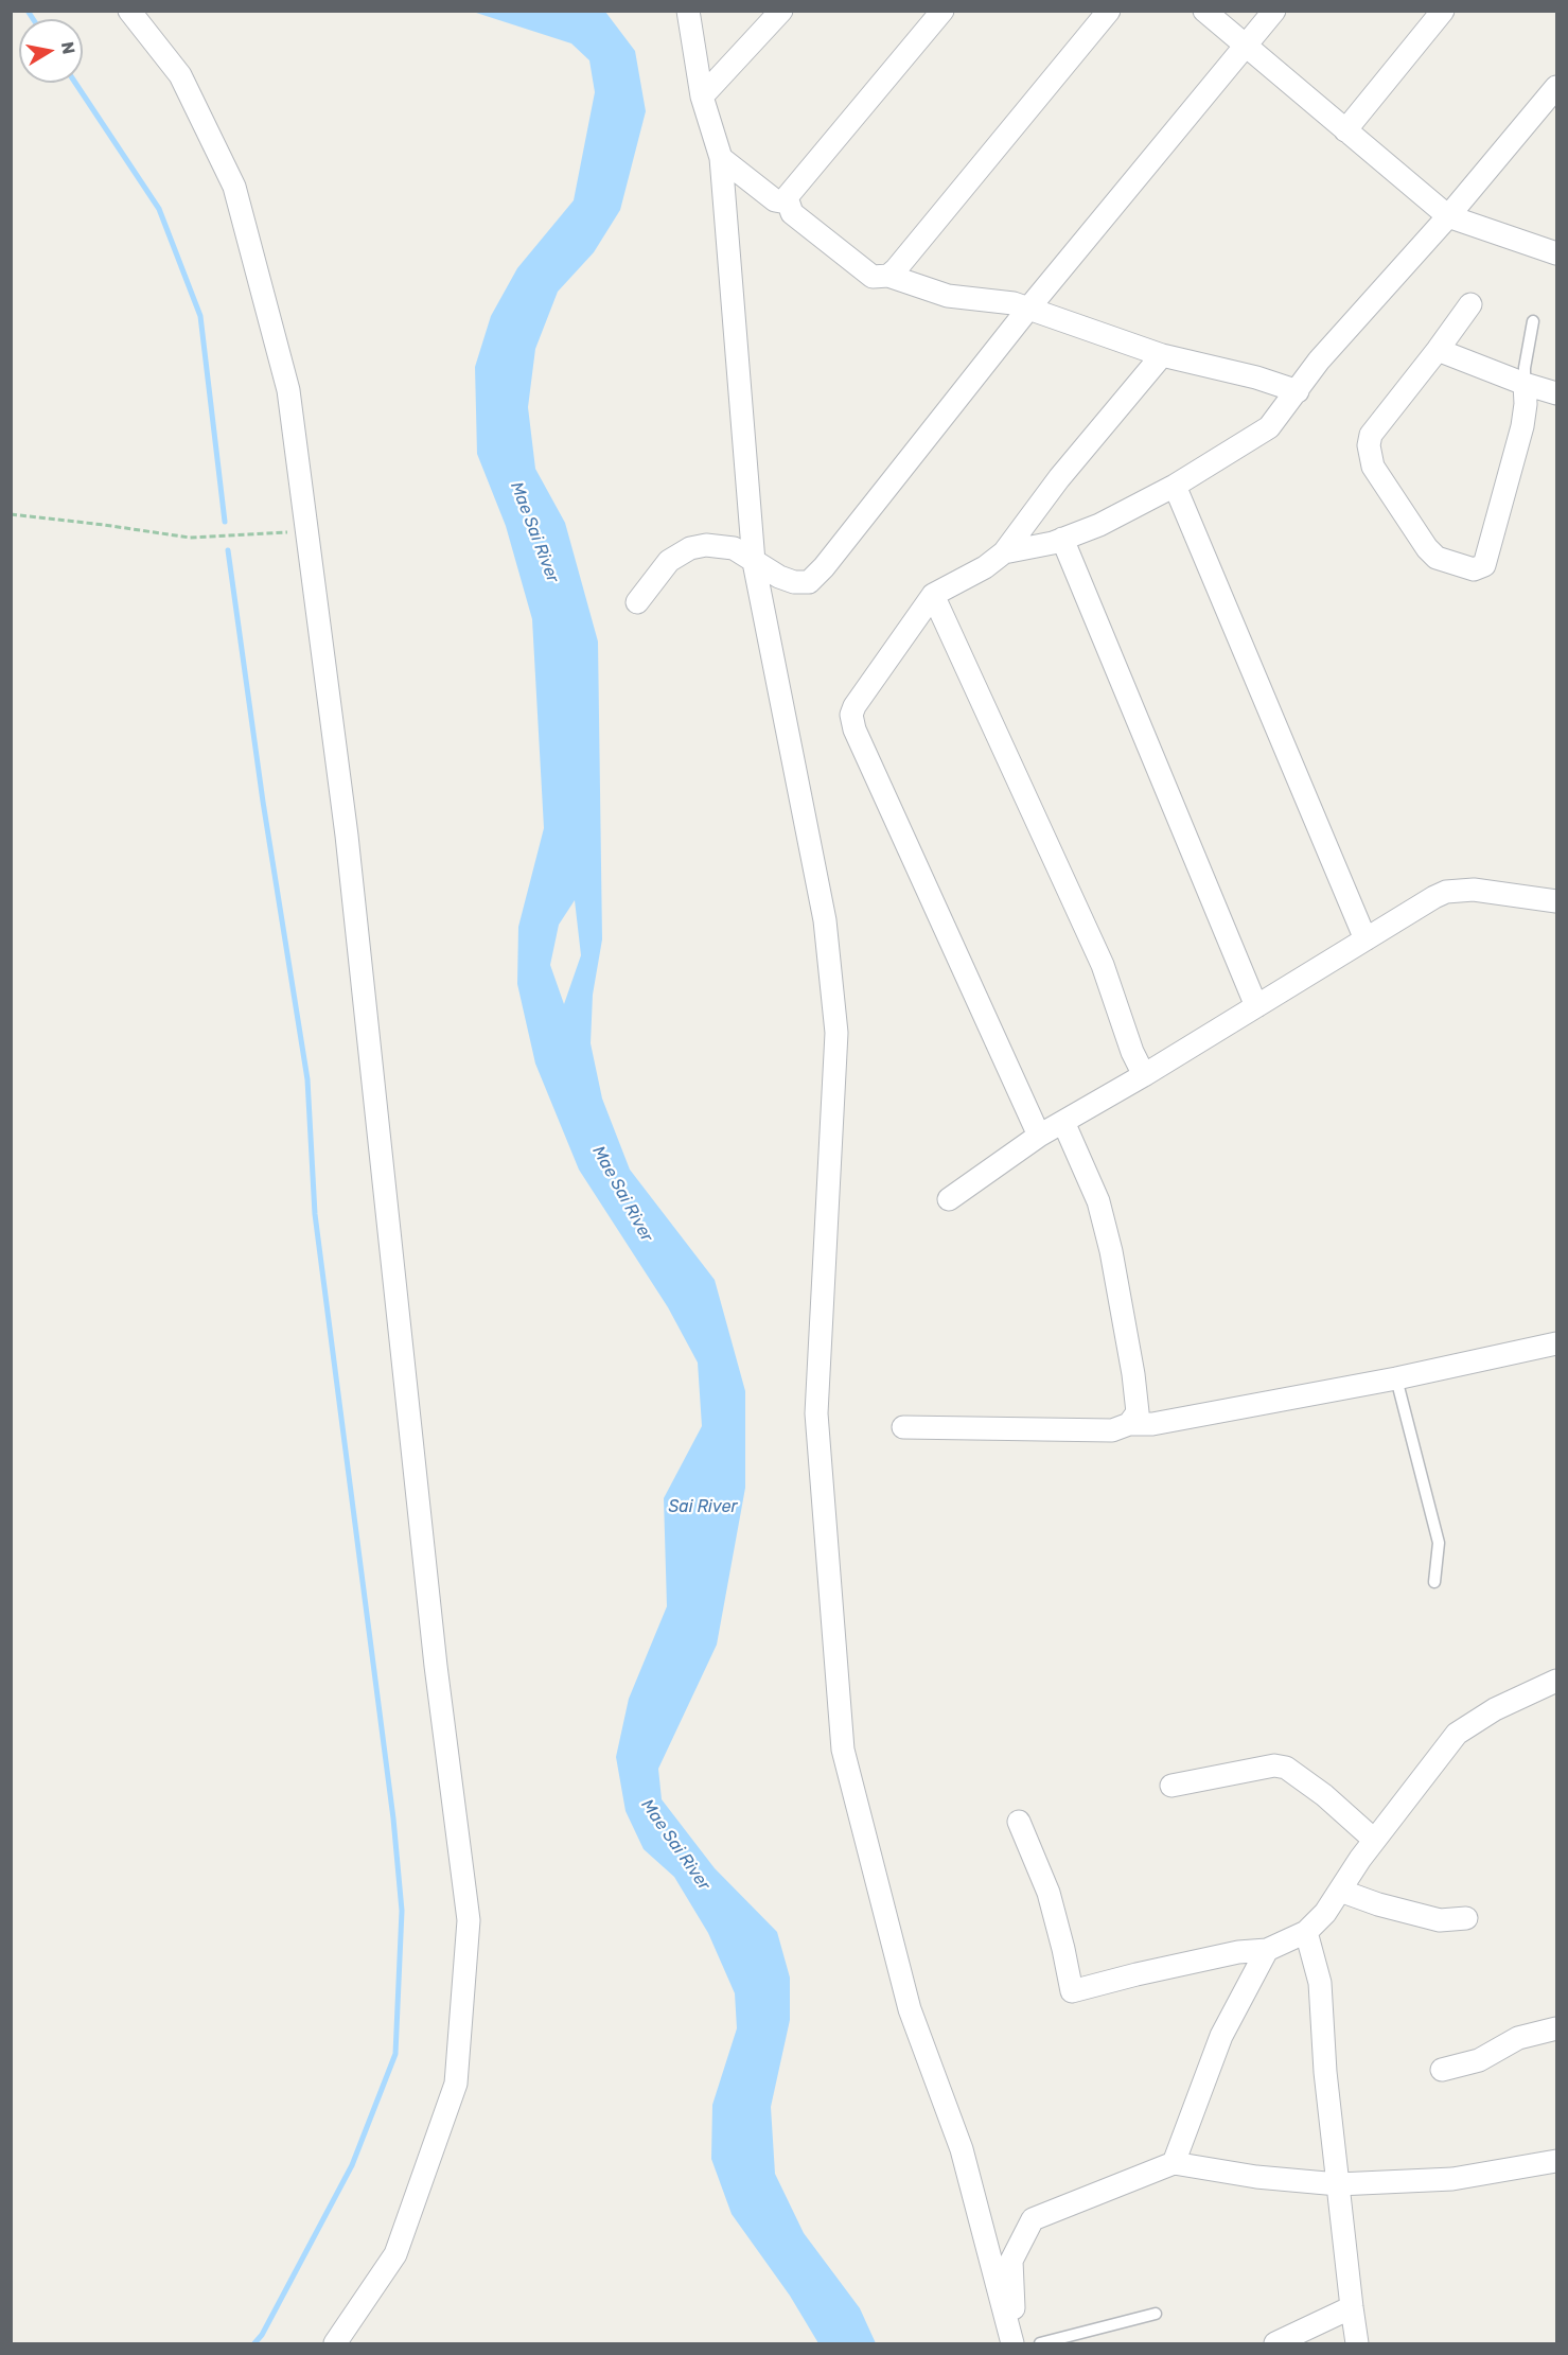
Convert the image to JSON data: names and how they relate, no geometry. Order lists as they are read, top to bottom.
{
  "water": ["Mae Sai River", "Sai River"],
  "north": "right"
}
